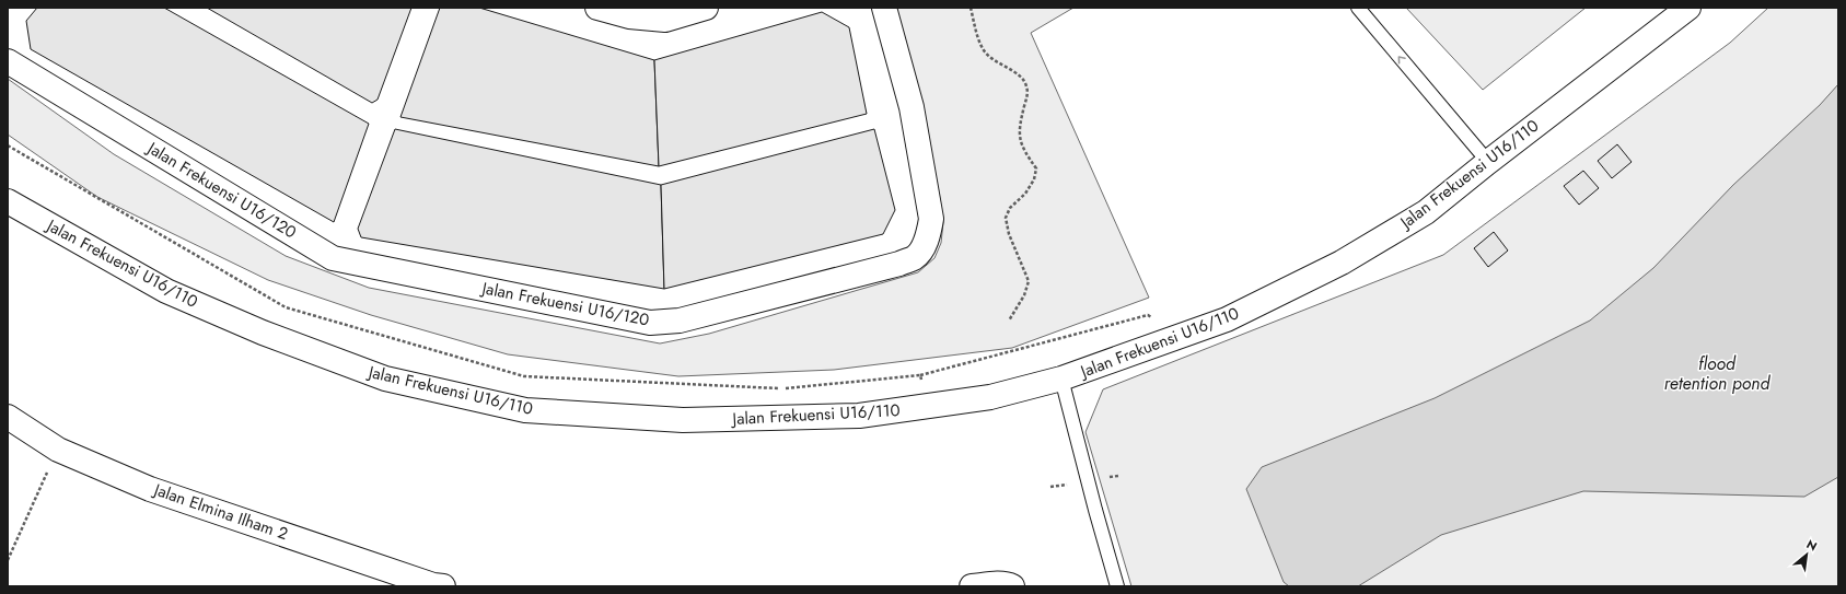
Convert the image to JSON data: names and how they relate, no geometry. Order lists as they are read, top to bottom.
{
  "streets": {
    "street": ["Jalan Frekuensi U16/110", "Jalan Frekuensi U16/120", "Jalan Elmina Ilham 2"]
  },
  "water": ["flood retention pond"],
  "north": "top right"
}
